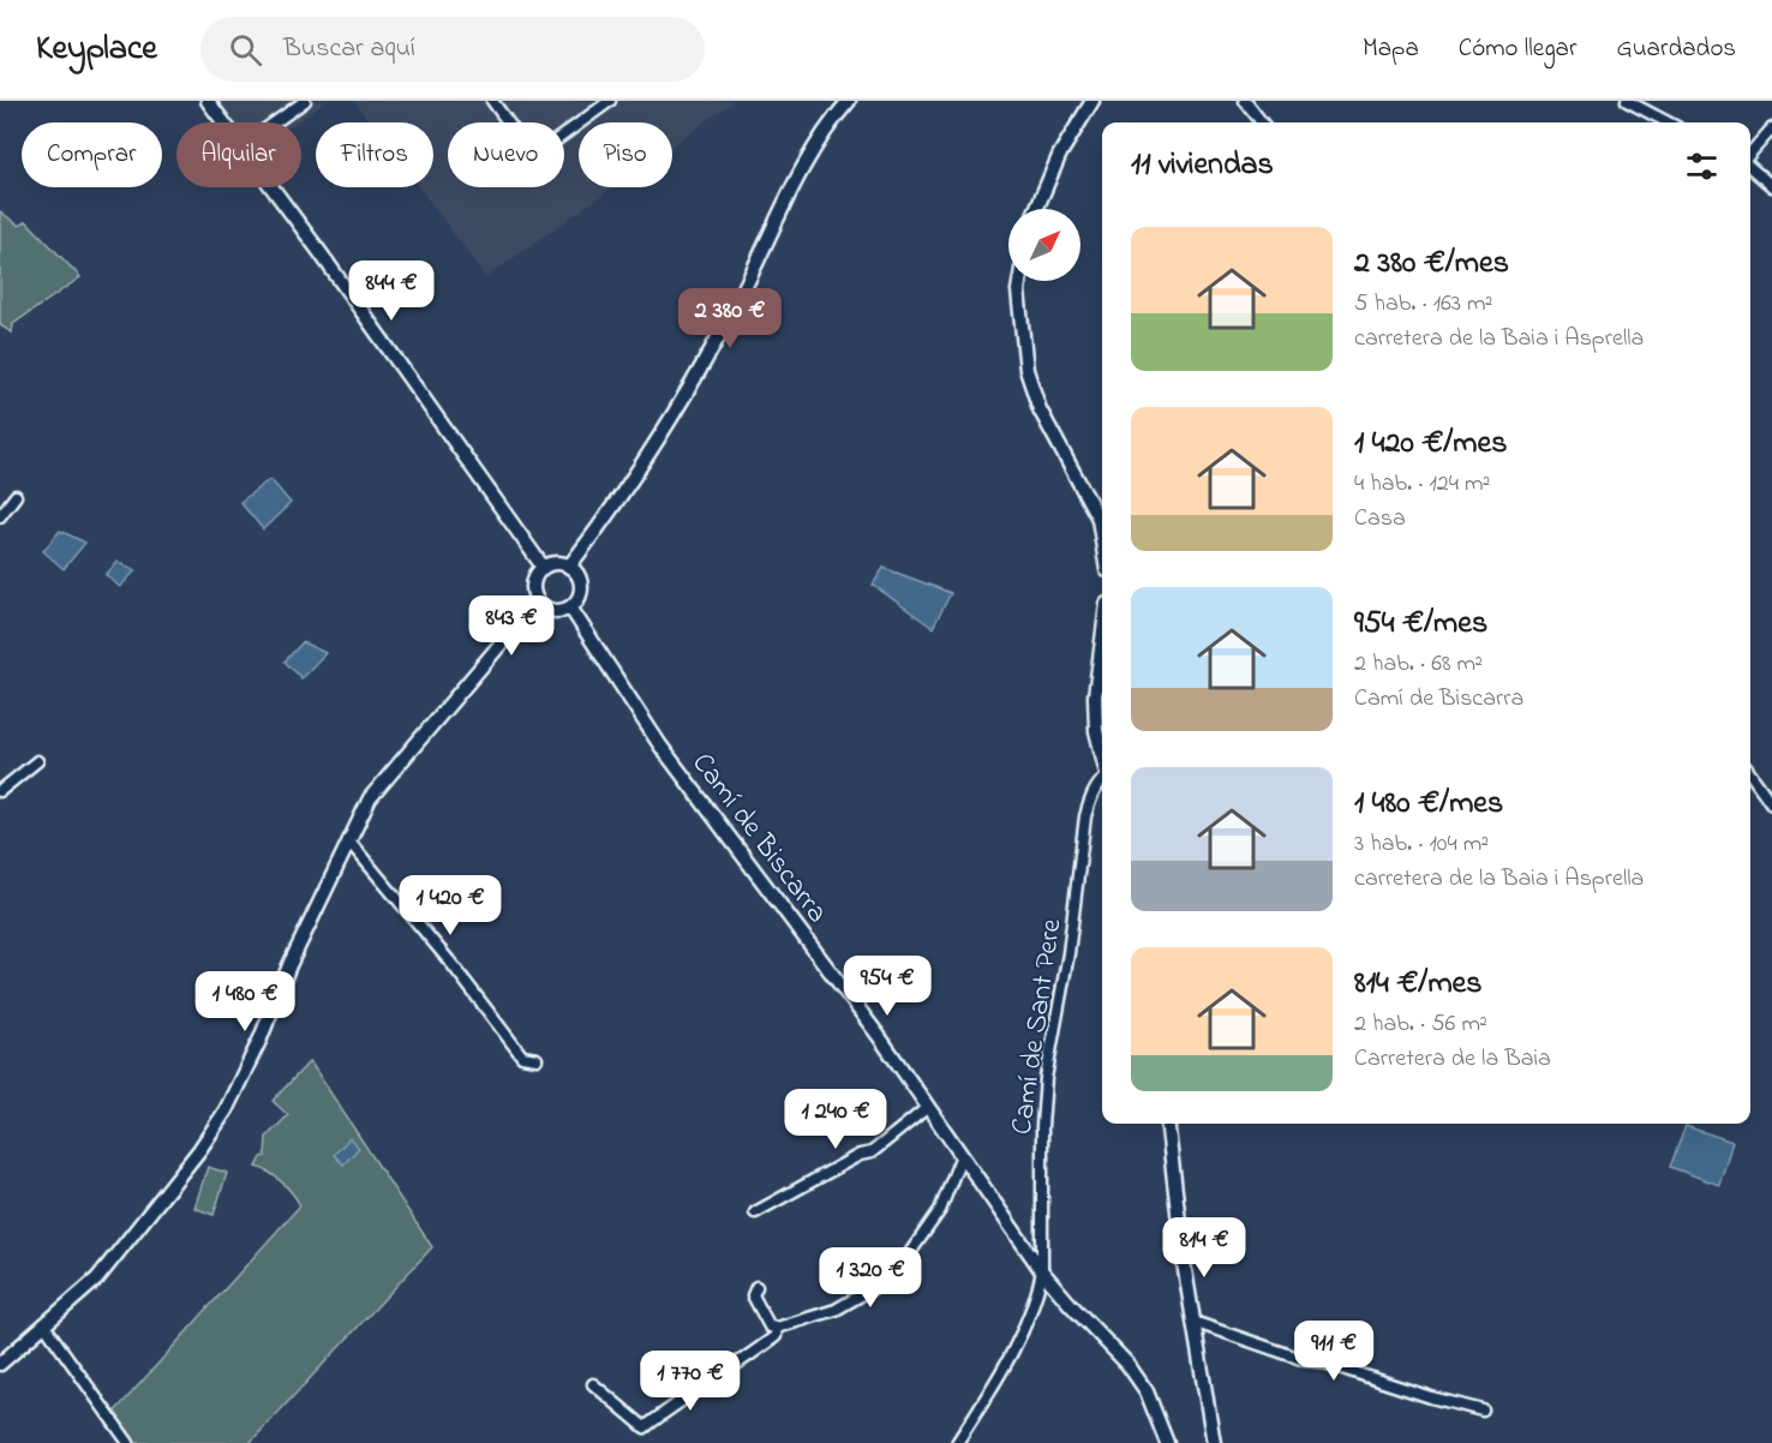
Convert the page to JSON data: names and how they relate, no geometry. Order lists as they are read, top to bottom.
{
  "streets": {
    "main road": ["Camí de Biscarra"],
    "street": ["Camí de Sant Pere"]
  },
  "crossings": [
    ["Camí de Biscarra", "Camí de Sant Pere"]
  ],
  "north": "top right",
  "page": {
    "header": "Keyplace",
    "search": "Buscar aquí",
    "nav": ["Mapa", "Cómo llegar", "Guardados"],
    "chip": [
      "Comprar",
      "Alquilar",
      "Filtros",
      "Nuevo",
      "Piso"
    ],
    "heading": "11 viviendas",
    "list": [
      {
        "name": "2 380 €/mes",
        "note": "5 hab. · 163 m² · carretera de la Baia i Asprella"
      },
      {
        "name": "1 420 €/mes",
        "note": "4 hab. · 124 m² · Casa"
      },
      {
        "name": "954 €/mes",
        "note": "2 hab. · 68 m² · Camí de Biscarra"
      },
      {
        "name": "1 480 €/mes",
        "note": "3 hab. · 104 m² · carretera de la Baia i Asprella"
      },
      {
        "name": "814 €/mes",
        "note": "2 hab. · 56 m² · Carretera de la Baia"
      }
    ],
    "price": [
      "844 €",
      "2 380 €",
      "843 €",
      "1 420 €",
      "954 €",
      "1 480 €",
      "1 240 €",
      "814 €",
      "1 320 €",
      "911 €",
      "1 770 €"
    ]
  }
}
